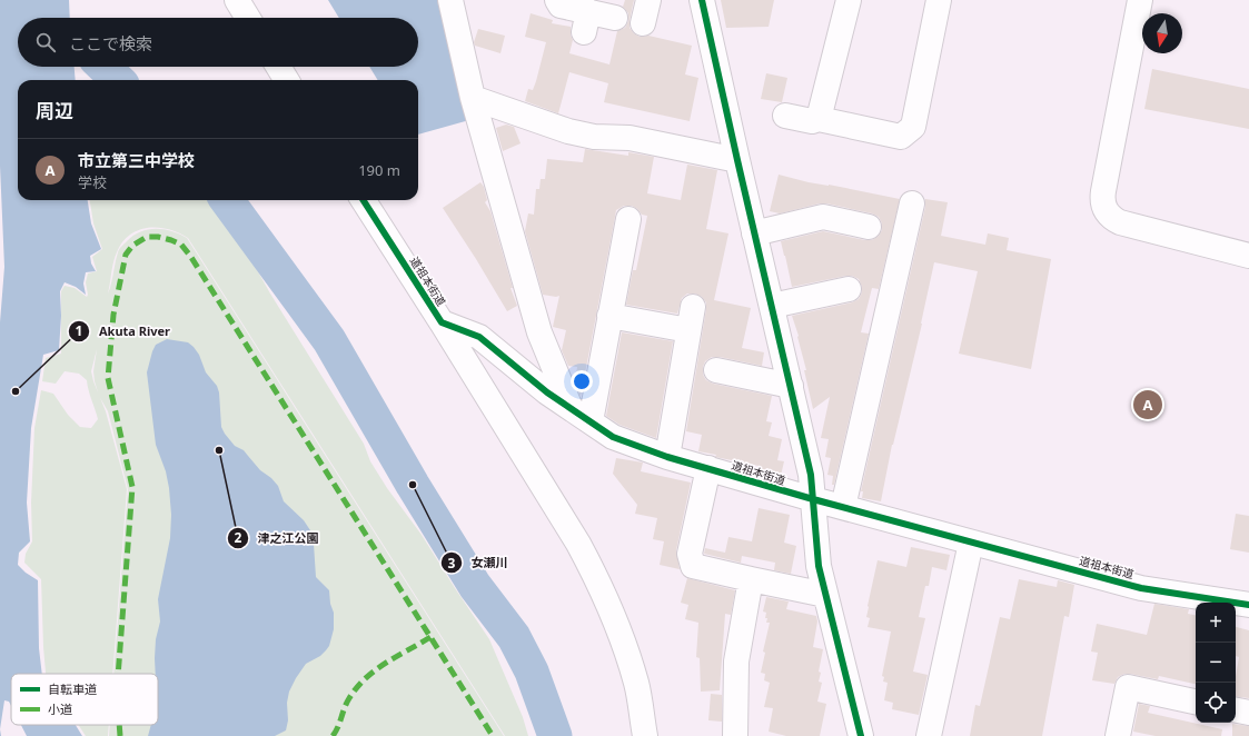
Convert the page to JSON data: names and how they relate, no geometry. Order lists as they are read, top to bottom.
{
  "streets": {
    "street": ["道祖本街道"]
  },
  "places": ["Akuta River", "津之江公園", "女瀬川"],
  "legend": ["自転車道", "小道"],
  "north": "bottom",
  "page": {
    "search": "ここで検索",
    "heading": "周辺",
    "list": [
      {
        "mark": "A",
        "name": "市立第三中学校",
        "note": "学校",
        "value": "190 m"
      }
    ],
    "pins": "A",
    "map_buttons": ["+", "−"]
  }
}
